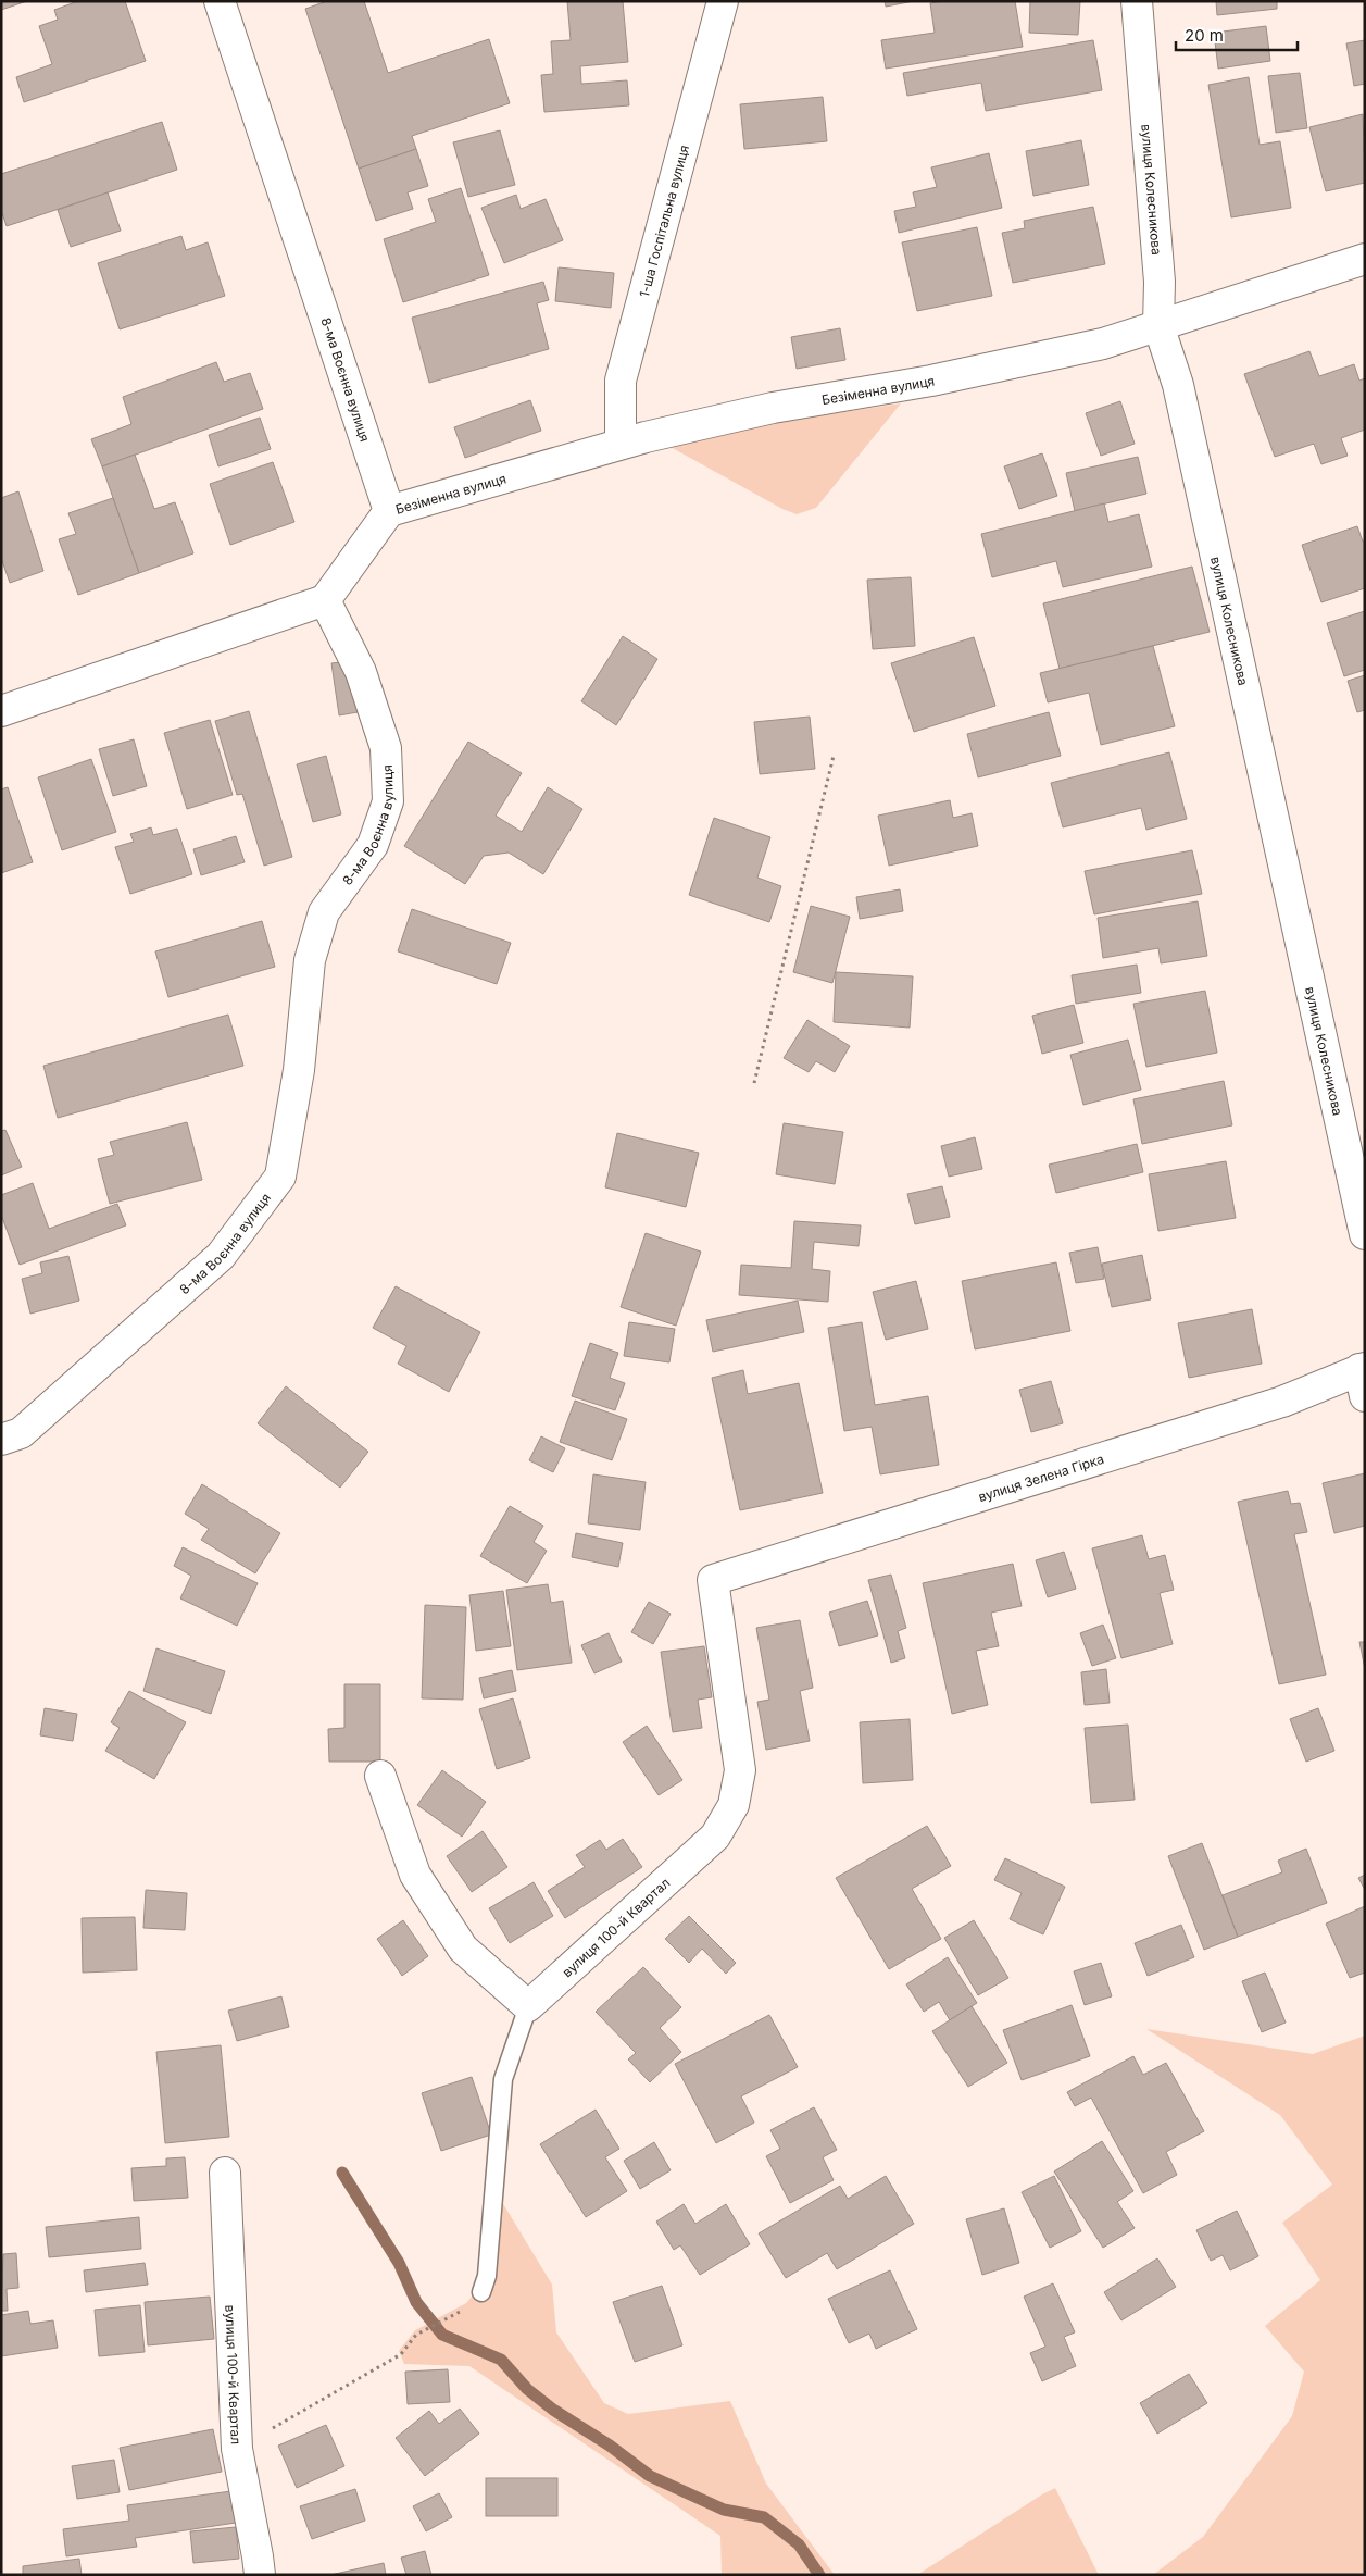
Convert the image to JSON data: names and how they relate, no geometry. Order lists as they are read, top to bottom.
{
  "streets": {
    "street": [
      "вулиця Колесникова",
      "1-ша Госпітальна вулиця",
      "8-ма Воєнна вулиця",
      "Безіменна вулиця",
      "вулиця Зелена Гірка",
      "вулиця 100-й Квартал"
    ]
  },
  "crossings": [
    ["вулиця Колесникова", "Безіменна вулиця"],
    ["1-ша Госпітальна вулиця", "Безіменна вулиця"],
    ["8-ма Воєнна вулиця", "Безіменна вулиця"],
    ["вулиця Зелена Гірка", "вулиця 100-й Квартал"]
  ],
  "scale_bar": "20 m"
}
